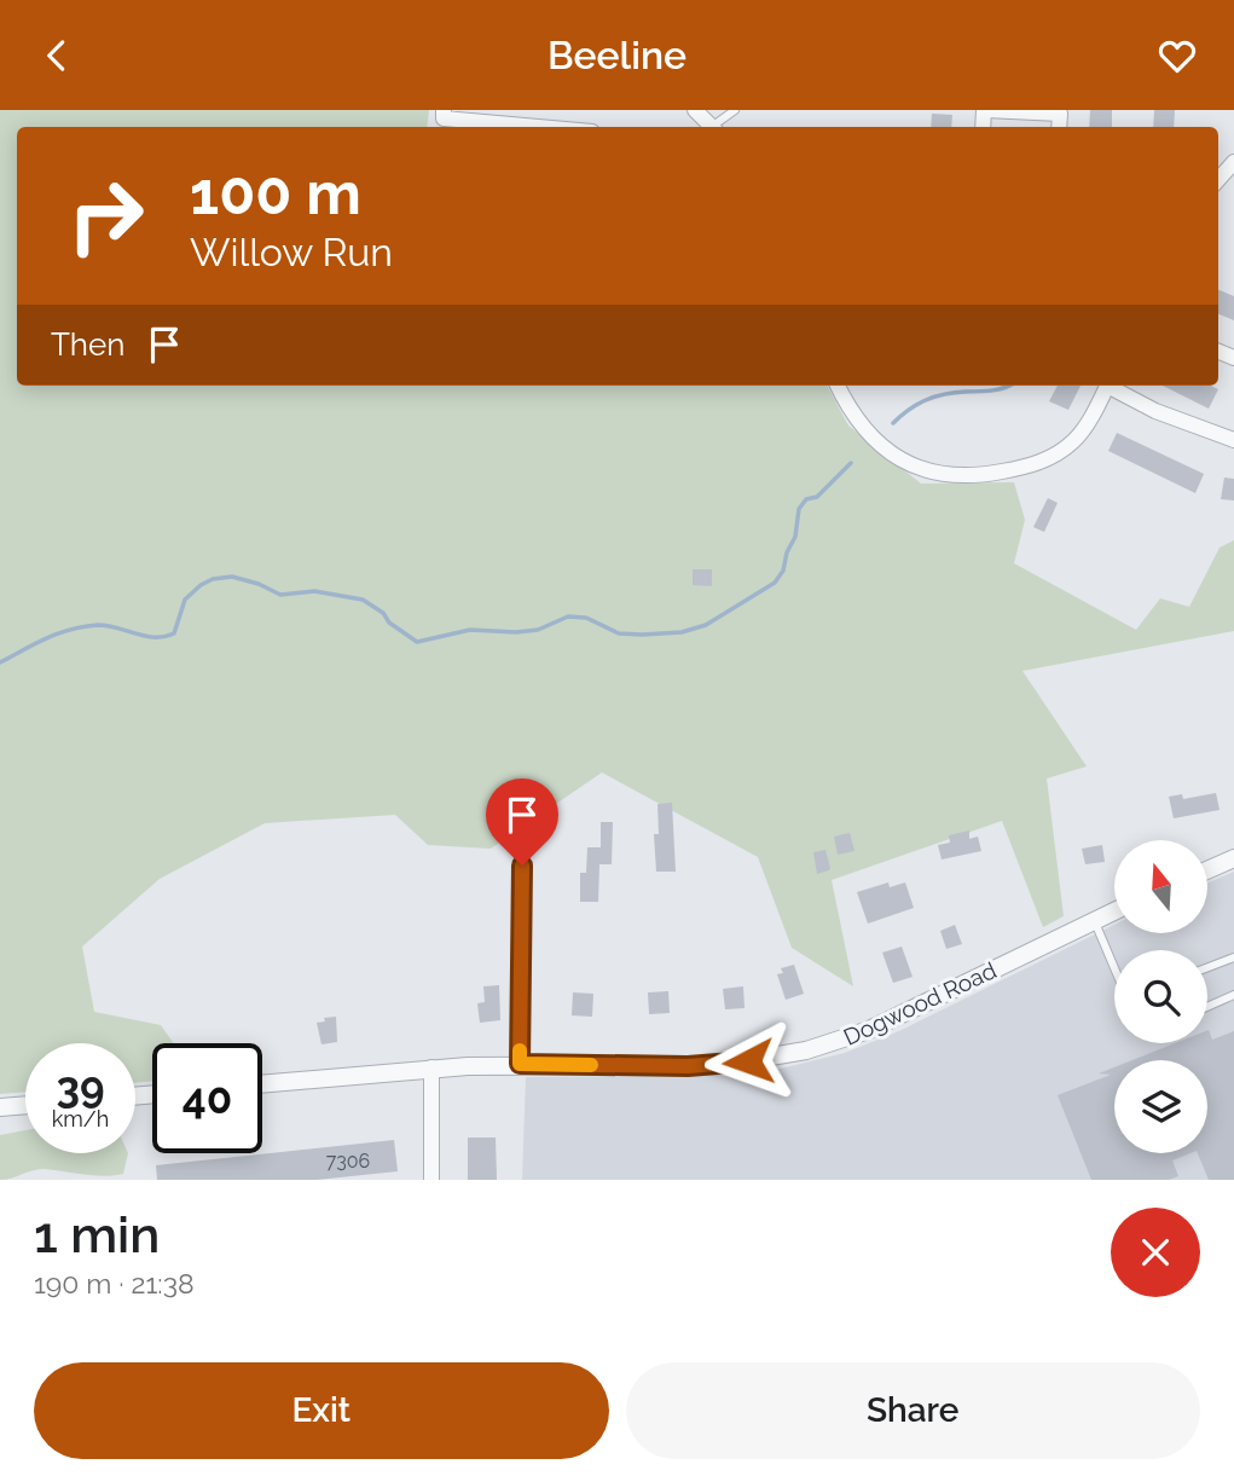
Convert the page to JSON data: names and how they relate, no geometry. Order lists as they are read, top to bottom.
{
  "streets": {
    "street": ["Dogwood Road"]
  },
  "house_numbers": ["7306"],
  "north": "top",
  "page": {
    "header": "Beeline",
    "turn": ["100 m", "Willow Run"],
    "then": "Then",
    "speed": "39 km/h",
    "limit": "40",
    "heading": ["1 min", "190 m · 21:38"],
    "buttons": ["Exit", "Share"]
  }
}
